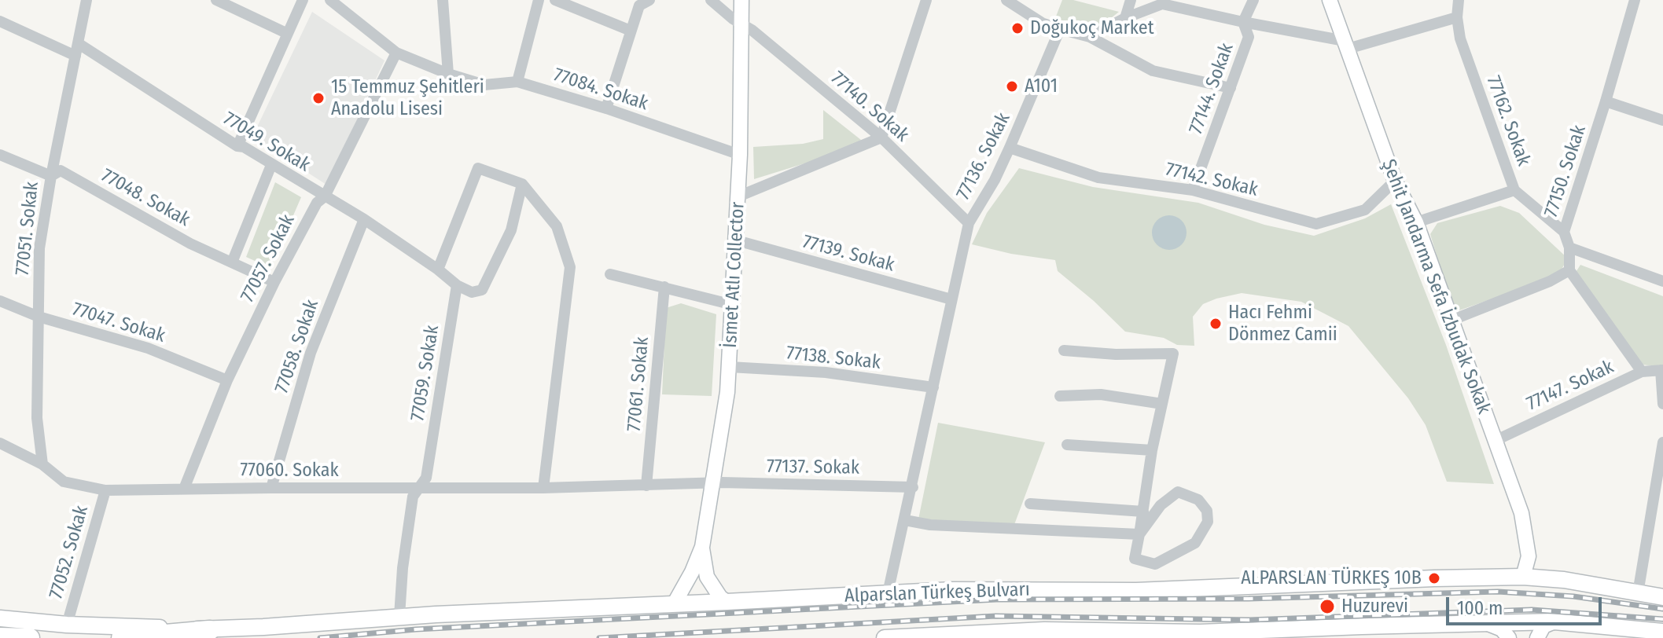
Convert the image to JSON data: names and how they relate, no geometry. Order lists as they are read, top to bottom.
{
  "streets": {
    "highway": ["Alparslan Türkeş Bulvarı"],
    "main road": ["İsmet Atlı Collector", "Şehit Jandarma Sefa İzbudak Sokak"],
    "street": [
      "77144. Sokak",
      "77084. Sokak",
      "77140. Sokak",
      "77162. Sokak",
      "77049. Sokak",
      "77136. Sokak",
      "77150. Sokak",
      "77142. Sokak",
      "77048. Sokak",
      "77051. Sokak",
      "77139. Sokak",
      "77057. Sokak",
      "77047. Sokak",
      "77058. Sokak",
      "77138. Sokak",
      "77059. Sokak",
      "77061. Sokak",
      "77147. Sokak",
      "77137. Sokak",
      "77060. Sokak",
      "77052. Sokak"
    ]
  },
  "crossings": [
    ["77144. Sokak", "77142. Sokak"],
    ["77084. Sokak", "77057. Sokak"],
    ["77084. Sokak", "İsmet Atlı Collector"],
    ["77140. Sokak", "77136. Sokak"],
    ["77140. Sokak", "İsmet Atlı Collector"],
    ["77162. Sokak", "77150. Sokak"],
    ["77049. Sokak", "77051. Sokak"],
    ["77049. Sokak", "77057. Sokak"],
    ["77049. Sokak", "77058. Sokak"],
    ["77136. Sokak", "77142. Sokak"],
    ["77136. Sokak", "77139. Sokak"],
    ["77136. Sokak", "77138. Sokak"],
    ["77136. Sokak", "77137. Sokak"],
    ["77136. Sokak", "Alparslan Türkeş Bulvarı"],
    ["77142. Sokak", "Şehit Jandarma Sefa İzbudak Sokak"],
    ["77048. Sokak", "77051. Sokak"],
    ["77048. Sokak", "77057. Sokak"],
    ["77051. Sokak", "77047. Sokak"],
    ["77051. Sokak", "77060. Sokak"],
    ["77139. Sokak", "İsmet Atlı Collector"],
    ["77057. Sokak", "77047. Sokak"],
    ["77057. Sokak", "77060. Sokak"],
    ["İsmet Atlı Collector", "77138. Sokak"],
    ["İsmet Atlı Collector", "77137. Sokak"],
    ["Şehit Jandarma Sefa İzbudak Sokak", "77147. Sokak"],
    ["Şehit Jandarma Sefa İzbudak Sokak", "Alparslan Türkeş Bulvarı"],
    ["77058. Sokak", "77060. Sokak"],
    ["77059. Sokak", "77060. Sokak"],
    ["77059. Sokak", "Alparslan Türkeş Bulvarı"],
    ["77061. Sokak", "77137. Sokak"],
    ["77061. Sokak", "77060. Sokak"],
    ["77137. Sokak", "77060. Sokak"],
    ["77060. Sokak", "77052. Sokak"],
    ["77052. Sokak", "Alparslan Türkeş Bulvarı"]
  ],
  "places": [
    "Doğukoç Market",
    "A101",
    "15 Temmuz Şehitleri Anadolu Lisesi",
    "Hacı Fehmi Dönmez Camii",
    "ALPARSLAN TÜRKEŞ 10B",
    "Huzurevi"
  ],
  "scale_bar": "100 m"
}
